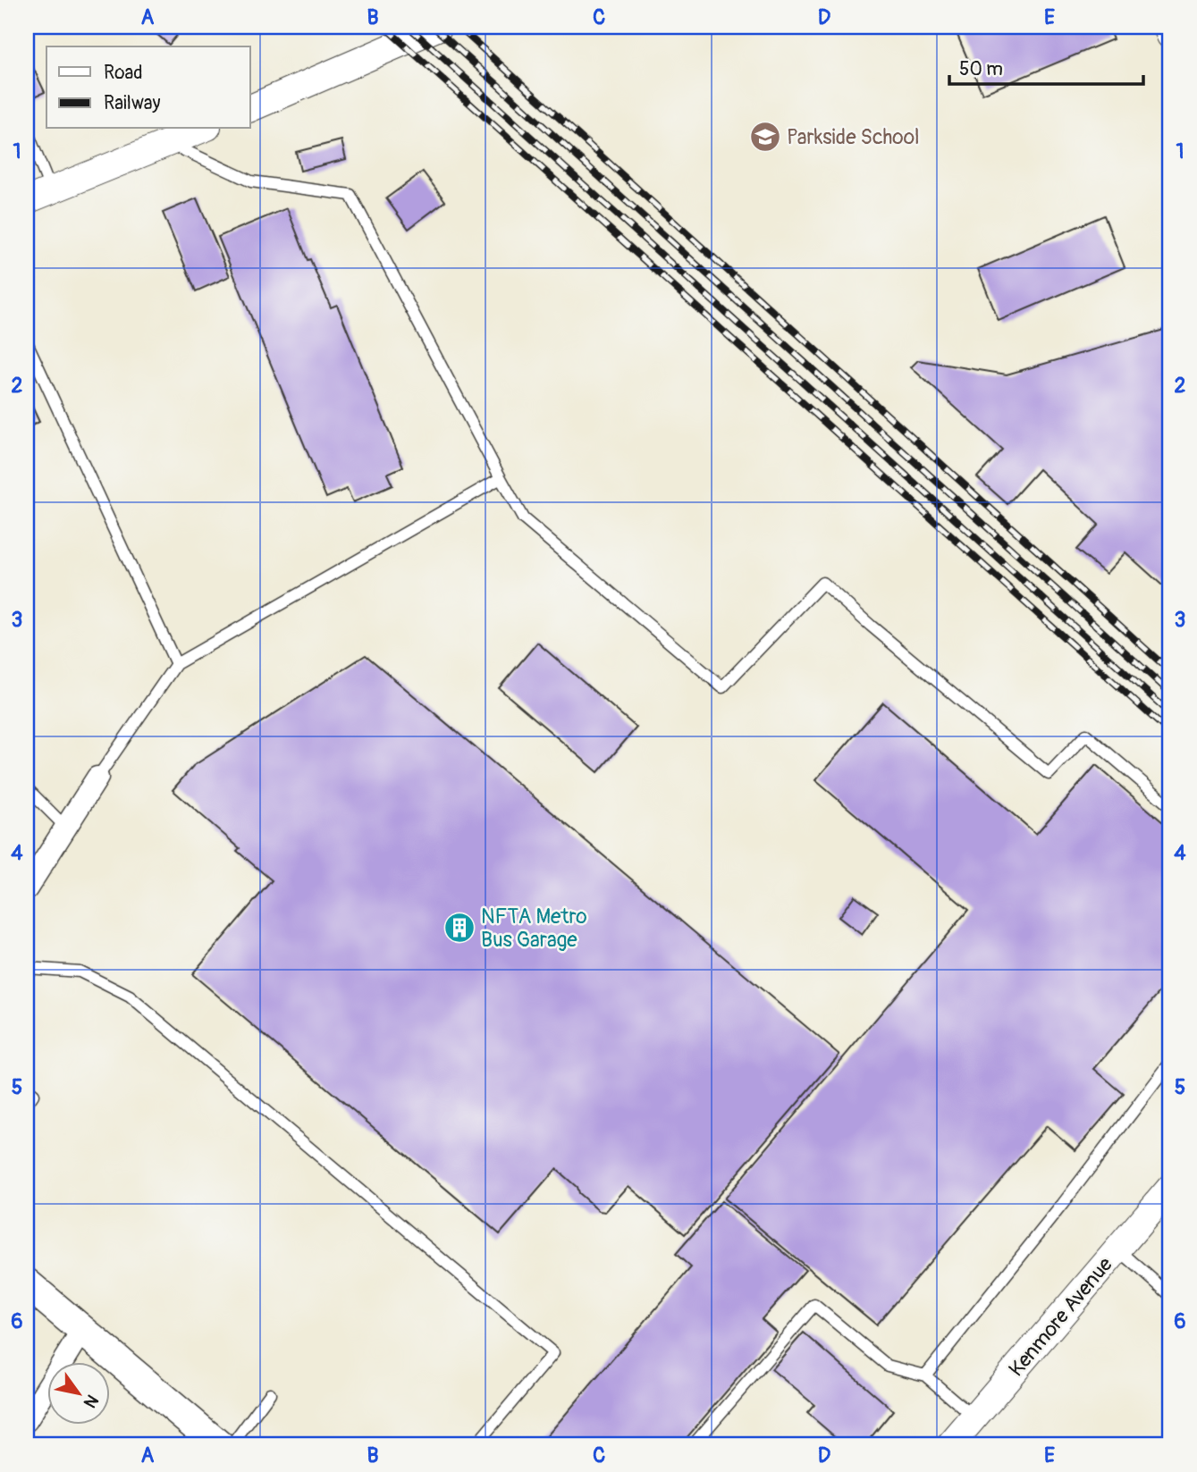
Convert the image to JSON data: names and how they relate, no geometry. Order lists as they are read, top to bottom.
{
  "streets": {
    "street": ["Kenmore Avenue"]
  },
  "places": {
    "school or university": ["Parkside School"],
    "building": ["NFTA Metro Bus Garage"]
  },
  "legend": ["Road", "Railway"],
  "scale_bar": "50 m",
  "north": "bottom right",
  "grid": {
    "columns": [
      "A",
      "B",
      "C",
      "D",
      "E"
    ],
    "rows": [
      "1",
      "2",
      "3",
      "4",
      "5",
      "6"
    ]
  }
}
